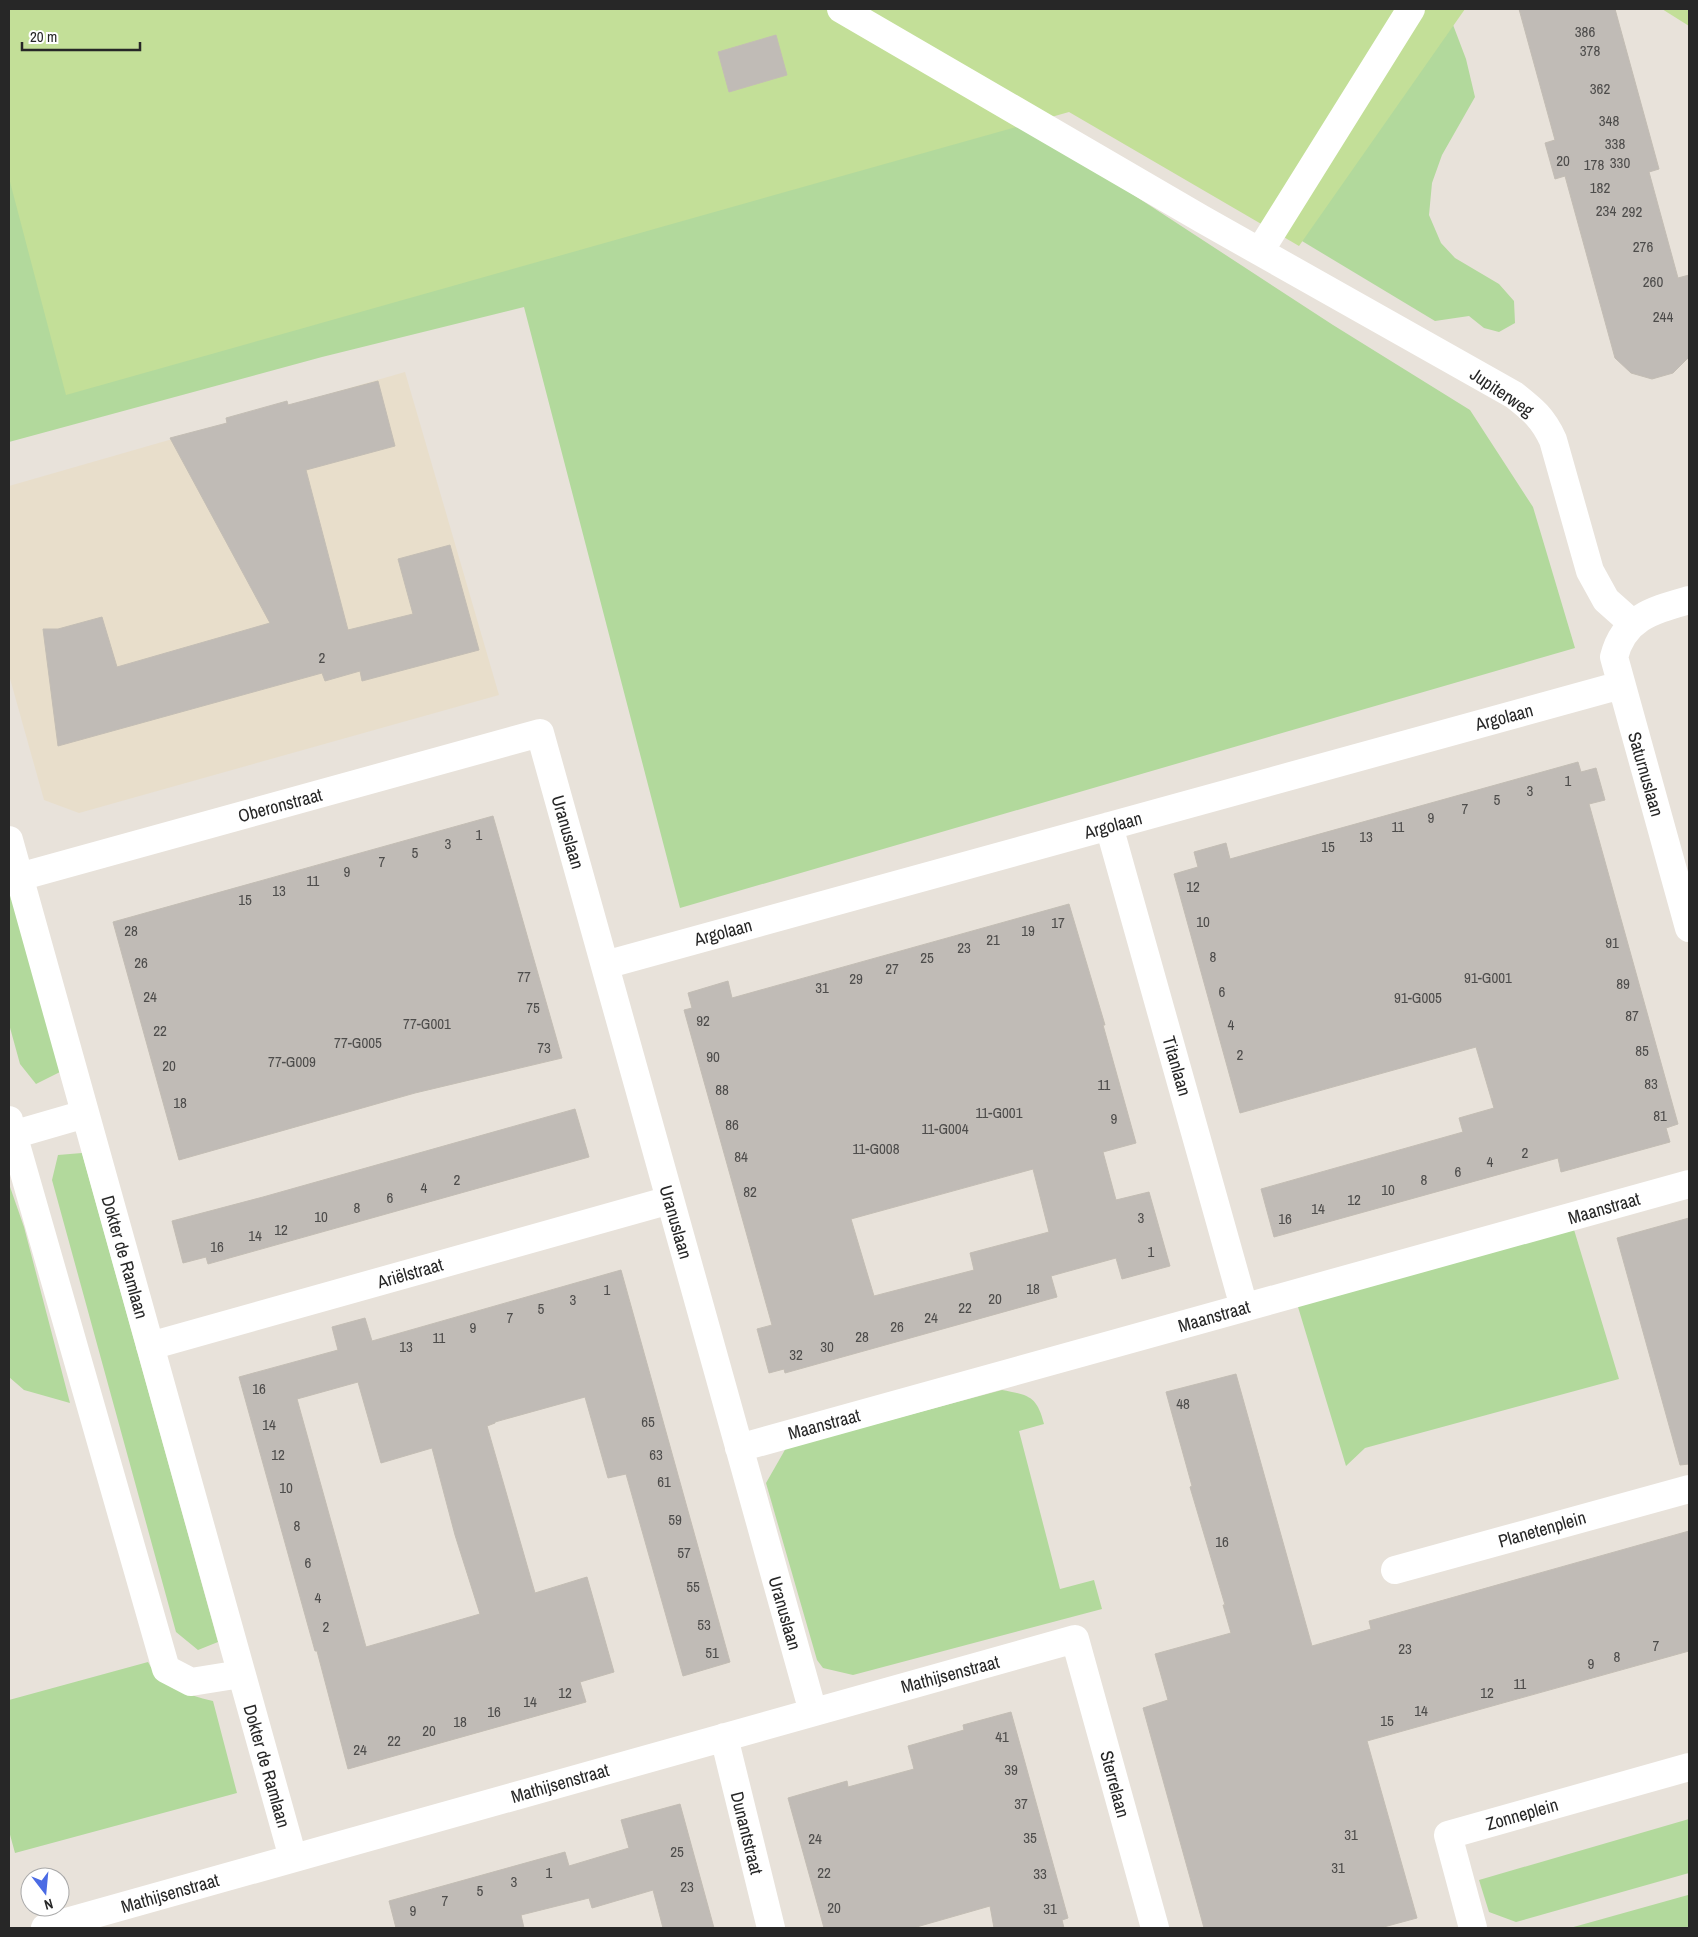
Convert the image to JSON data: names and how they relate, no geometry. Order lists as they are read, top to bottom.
{
  "streets": {
    "street": [
      "Jupiterweg",
      "Argolaan",
      "Saturnuslaan",
      "Oberonstraat",
      "Uranuslaan",
      "Titanlaan",
      "Maanstraat",
      "Dokter de Ramlaan",
      "Ariëlstraat",
      "Planetenplein",
      "Mathijsenstraat",
      "Sterrelaan",
      "Zonneplein",
      "Dunantstraat"
    ]
  },
  "crossings": [
    ["Jupiterweg", "Saturnuslaan"],
    ["Argolaan", "Saturnuslaan"],
    ["Argolaan", "Uranuslaan"],
    ["Argolaan", "Titanlaan"],
    ["Oberonstraat", "Uranuslaan"],
    ["Oberonstraat", "Dokter de Ramlaan"],
    ["Uranuslaan", "Maanstraat"],
    ["Uranuslaan", "Ariëlstraat"],
    ["Uranuslaan", "Mathijsenstraat"],
    ["Titanlaan", "Maanstraat"],
    ["Dokter de Ramlaan", "Ariëlstraat"],
    ["Dokter de Ramlaan", "Mathijsenstraat"],
    ["Mathijsenstraat", "Sterrelaan"],
    ["Mathijsenstraat", "Dunantstraat"]
  ],
  "house_numbers": [
    "386",
    "378",
    "362",
    "348",
    "338",
    "20",
    "330",
    "178",
    "182",
    "234",
    "292",
    "276",
    "260",
    "244",
    "2",
    "1",
    "3",
    "5",
    "7",
    "9",
    "11",
    "1",
    "13",
    "3",
    "15",
    "5",
    "7",
    "9",
    "11",
    "12",
    "13",
    "15",
    "10",
    "17",
    "28",
    "19",
    "21",
    "91",
    "23",
    "8",
    "25",
    "26",
    "27",
    "77",
    "91-G001",
    "29",
    "89",
    "31",
    "6",
    "24",
    "91-G005",
    "75",
    "87",
    "92",
    "77-G001",
    "4",
    "22",
    "77-G005",
    "73",
    "85",
    "2",
    "90",
    "77-G009",
    "20",
    "83",
    "11",
    "88",
    "18",
    "11-G001",
    "81",
    "9",
    "86",
    "11-G004",
    "11-G008",
    "2",
    "84",
    "4",
    "6",
    "2",
    "8",
    "4",
    "10",
    "82",
    "6",
    "12",
    "8",
    "14",
    "10",
    "3",
    "16",
    "12",
    "14",
    "16",
    "1",
    "18",
    "1",
    "20",
    "3",
    "22",
    "5",
    "7",
    "24",
    "26",
    "9",
    "28",
    "11",
    "13",
    "30",
    "32",
    "16",
    "48",
    "65",
    "14",
    "12",
    "63",
    "61",
    "10",
    "59",
    "8",
    "16",
    "57",
    "6",
    "55",
    "4",
    "53",
    "2",
    "7",
    "23",
    "51",
    "8",
    "9",
    "11",
    "12",
    "12",
    "14",
    "14",
    "16",
    "15",
    "18",
    "20",
    "41",
    "22",
    "24",
    "39",
    "37",
    "31",
    "35",
    "24",
    "25",
    "31",
    "1",
    "22",
    "33",
    "3",
    "23",
    "5",
    "7",
    "20",
    "31",
    "9"
  ],
  "scale_bar": "20 m",
  "north": "bottom"
}
